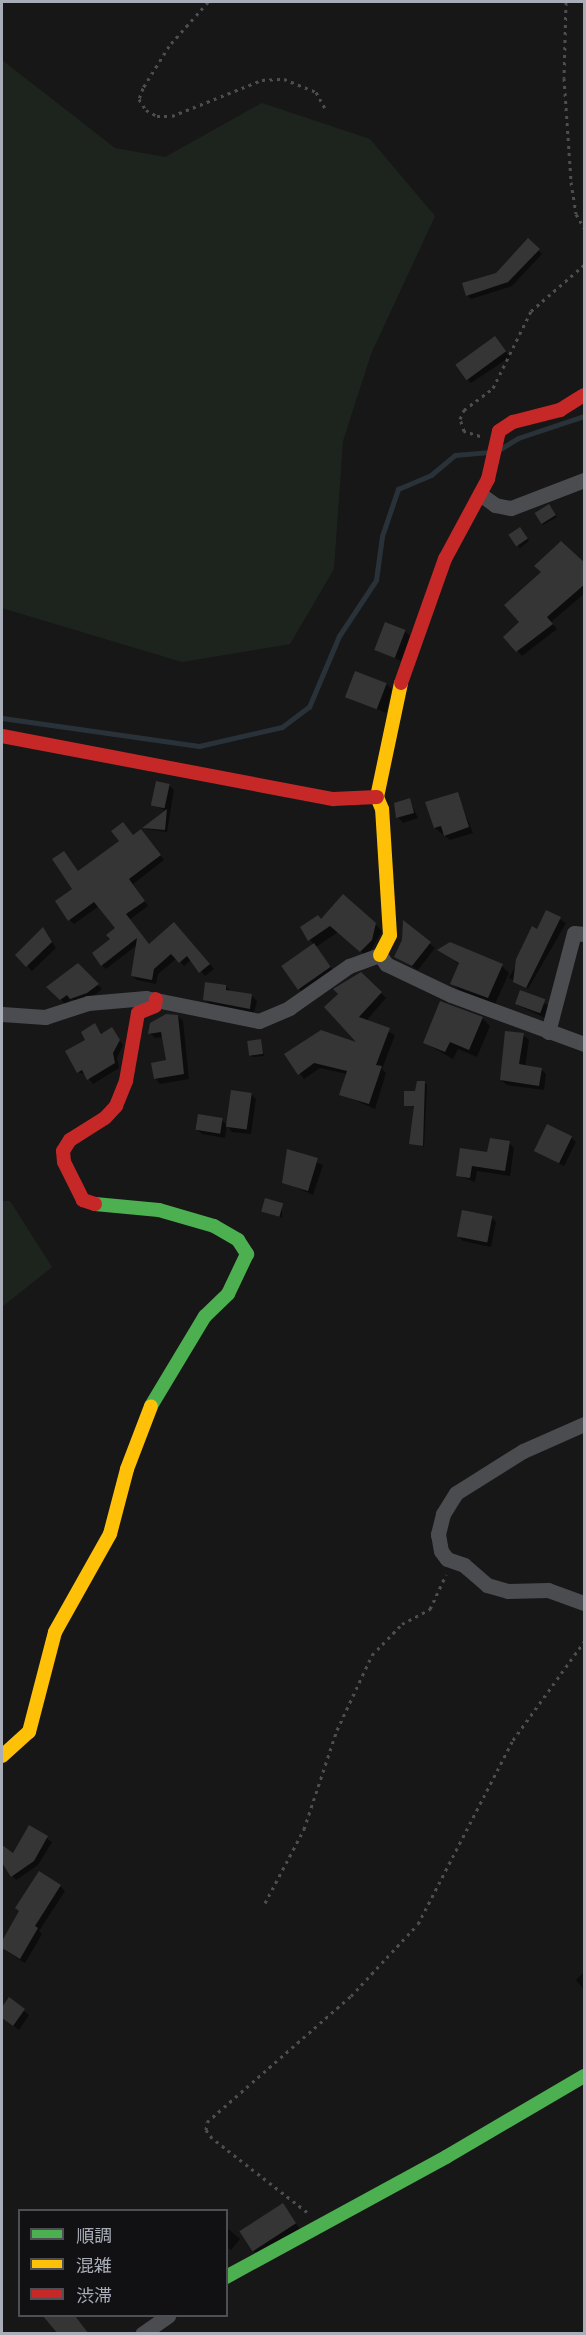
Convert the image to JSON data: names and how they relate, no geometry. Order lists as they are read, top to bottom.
{
  "legend": ["順調", "混雑", "渋滞"]
}
